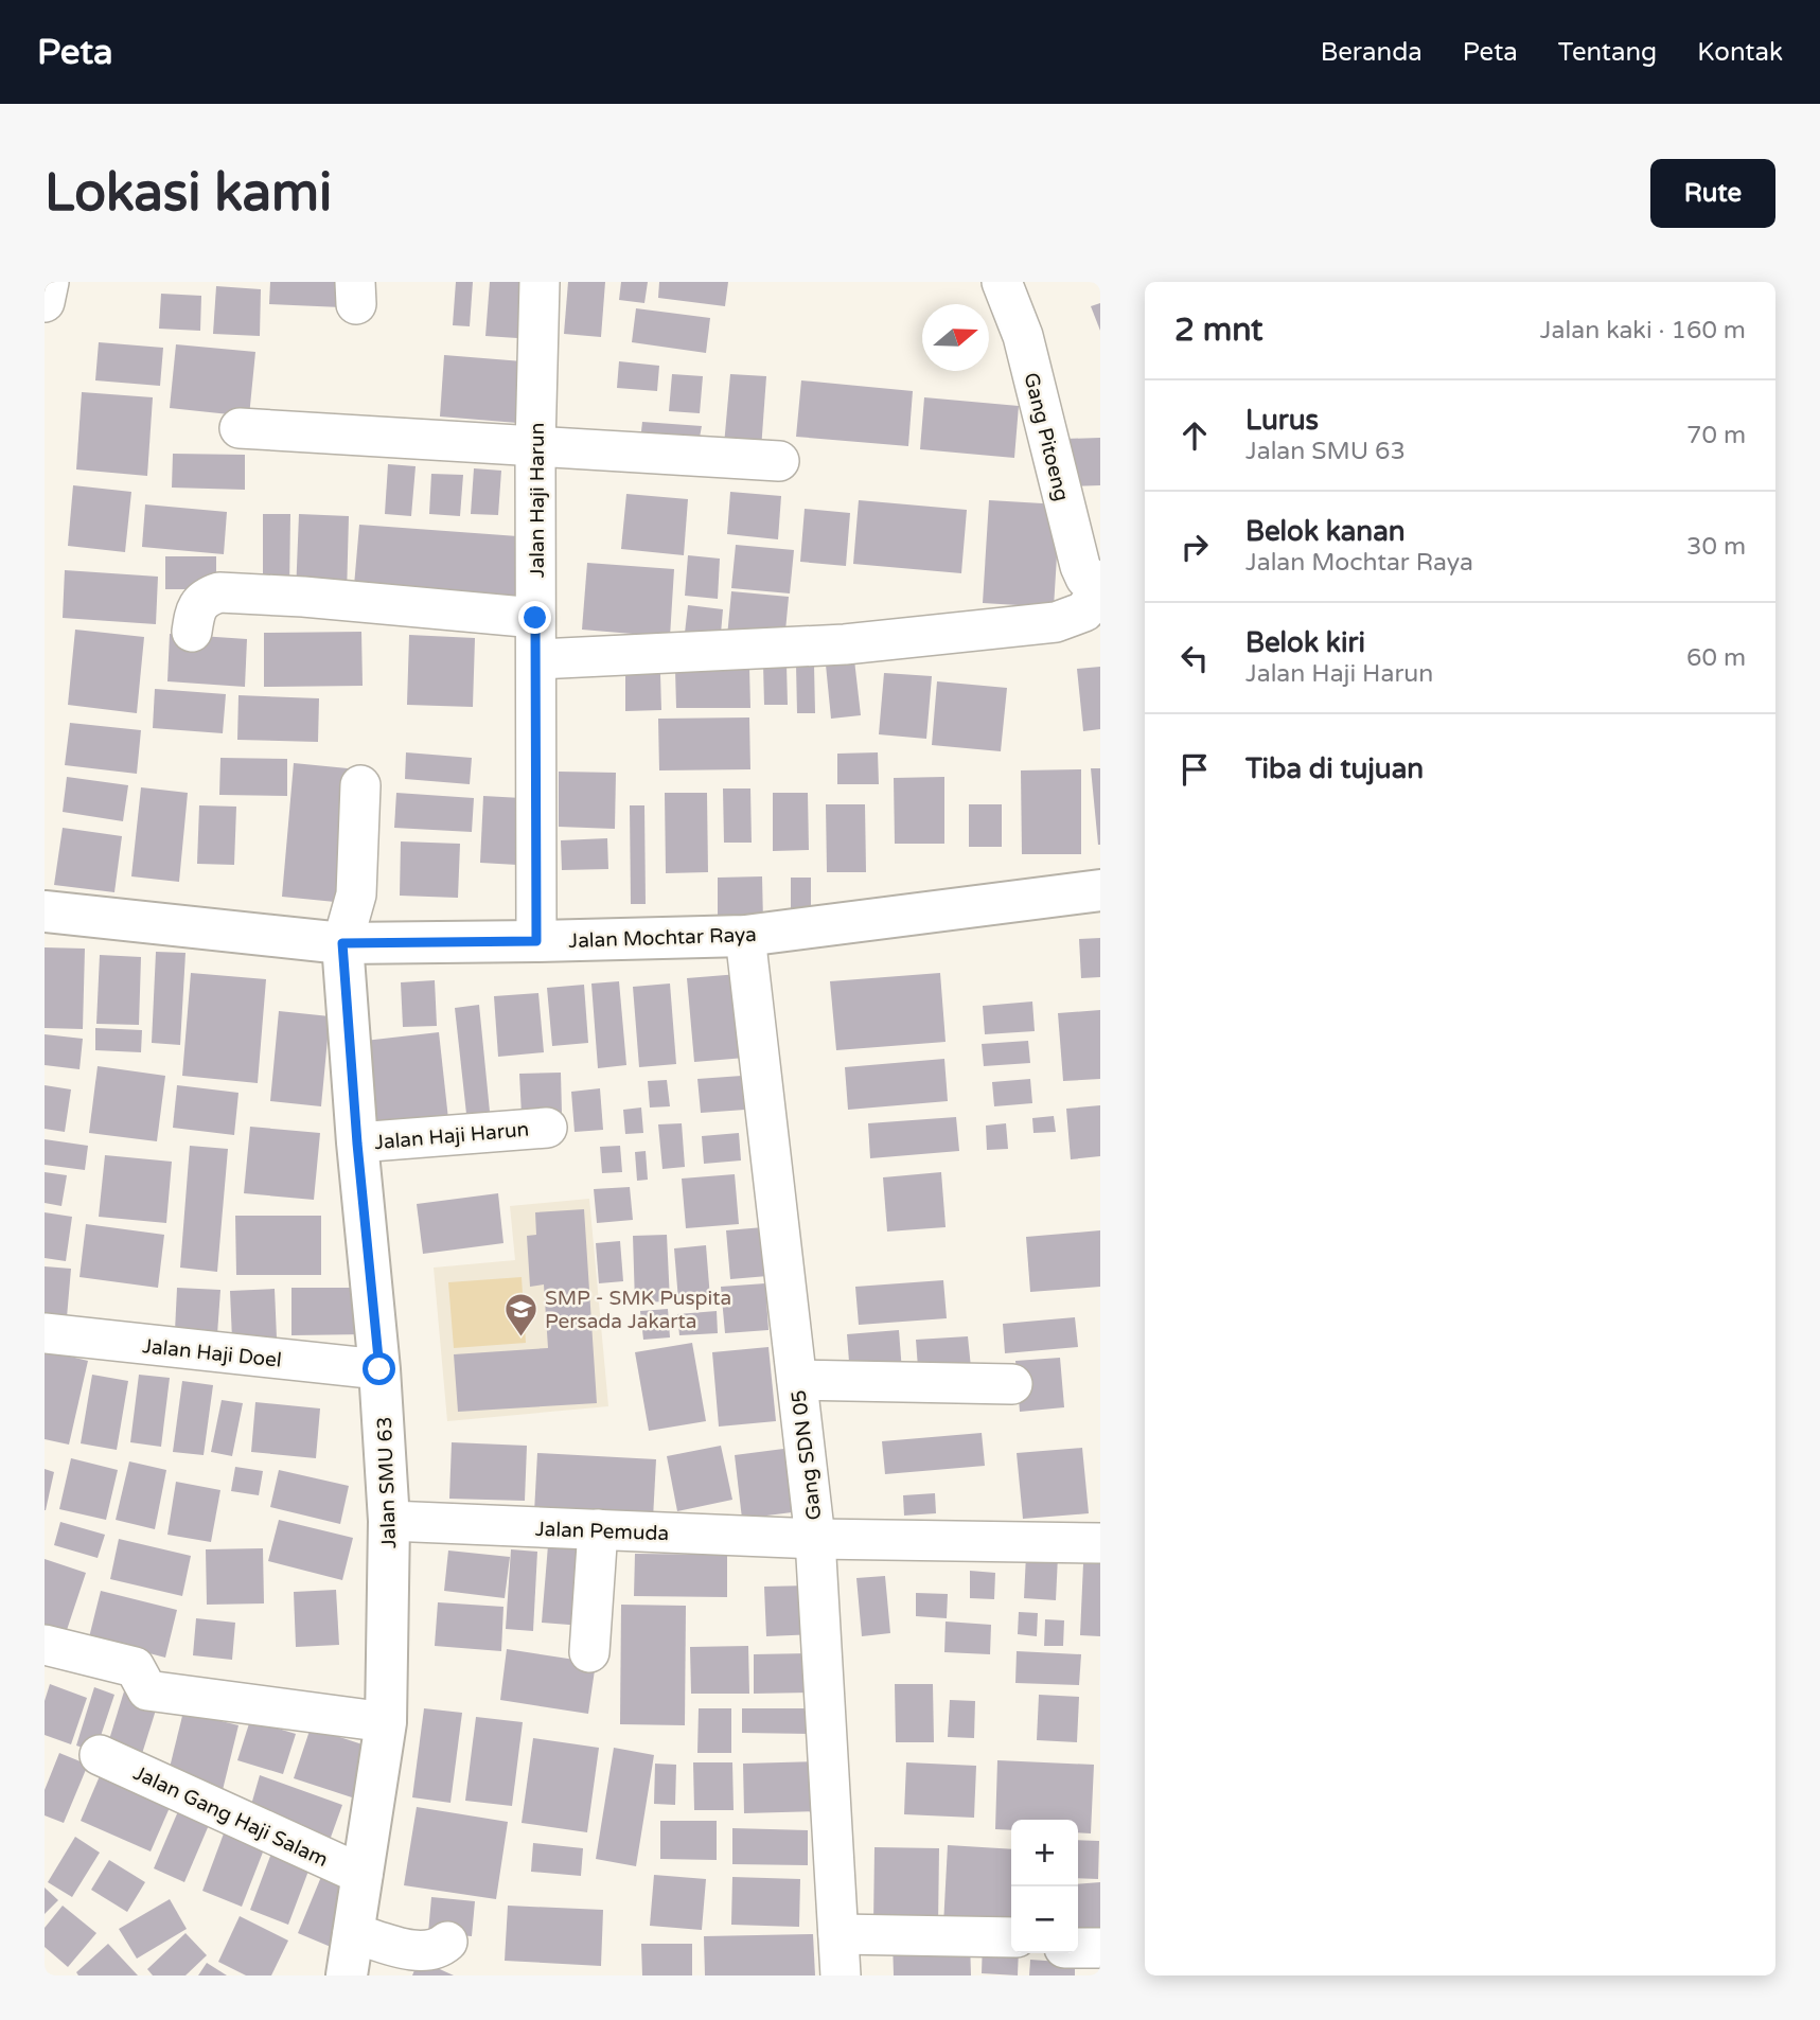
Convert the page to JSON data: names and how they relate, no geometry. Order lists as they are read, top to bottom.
{
  "streets": {
    "street": [
      "Gang Pitoeng",
      "Jalan Haji Harun",
      "Jalan Mochtar Raya",
      "Jalan Haji Doel",
      "Gang SDN 05",
      "Jalan SMU 63",
      "Jalan Pemuda",
      "Jalan Gang Haji Salam"
    ]
  },
  "crossings": [
    ["Jalan Haji Harun", "Jalan Mochtar Raya"],
    ["Jalan Haji Harun", "Jalan SMU 63"],
    ["Jalan Mochtar Raya", "Gang SDN 05"],
    ["Jalan Mochtar Raya", "Jalan SMU 63"],
    ["Jalan Haji Doel", "Jalan SMU 63"],
    ["Gang SDN 05", "Jalan Pemuda"],
    ["Jalan SMU 63", "Jalan Pemuda"],
    ["Jalan SMU 63", "Jalan Gang Haji Salam"]
  ],
  "places": {
    "school or university": ["SMP - SMK Puspita Persada Jakarta"]
  },
  "north": "right",
  "page": {
    "header": "Peta",
    "nav": [
      "Beranda",
      "Peta",
      "Tentang",
      "Kontak"
    ],
    "buttons": "Rute",
    "title": "Lokasi kami",
    "heading": ["2 mnt", "Jalan kaki · 160 m"],
    "list": [
      ["Lurus", "Jalan SMU 63", "70 m"],
      ["Belok kanan", "Jalan Mochtar Raya", "30 m"],
      ["Belok kiri", "Jalan Haji Harun", "60 m"],
      "Tiba di tujuan"
    ],
    "map_buttons": ["+", "−"]
  }
}
